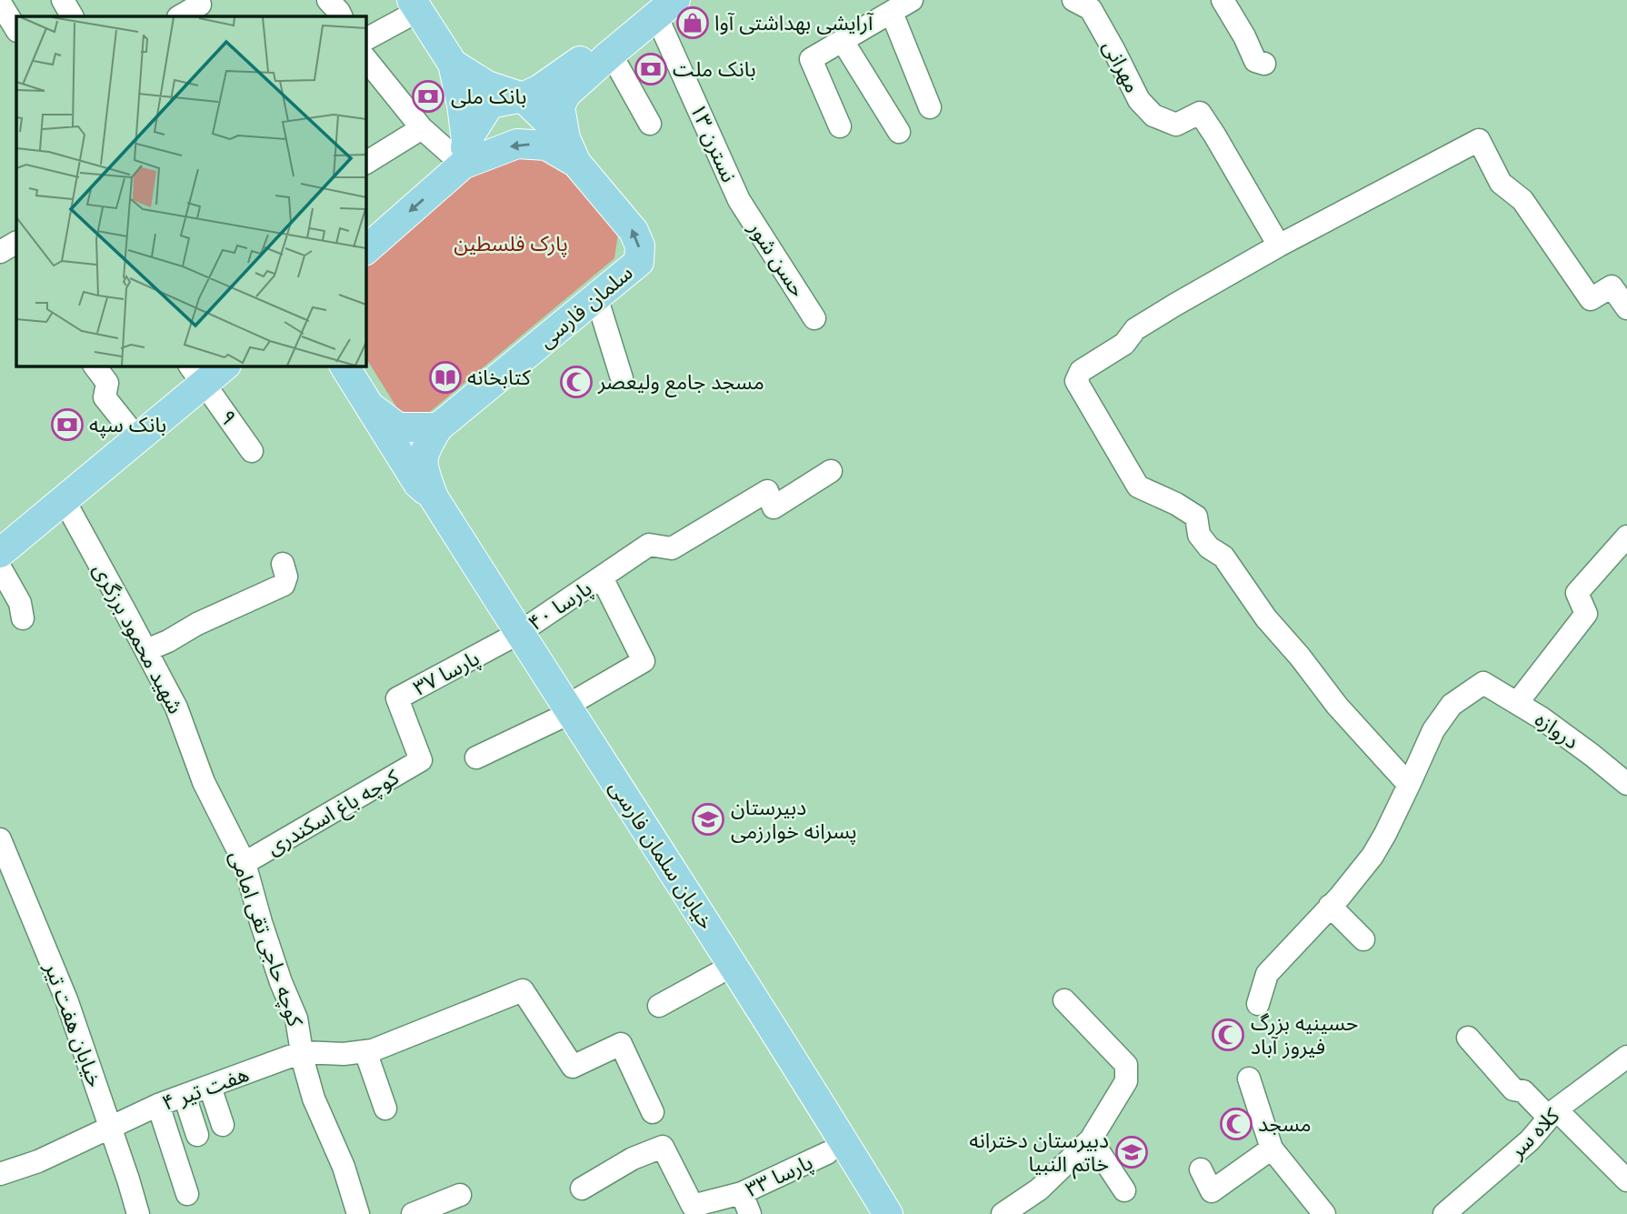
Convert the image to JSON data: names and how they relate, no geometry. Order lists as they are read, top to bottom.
{
  "streets": {
    "main road": ["سلمان فارسی", "خیابان سلمان فارسی"],
    "street": [
      "مهرانی",
      "نسترن ۱۳",
      "حسن شور",
      "۹",
      "پارسا ۴۰",
      "شهید محمود برزگری",
      "پارسا ۳۷",
      "دروازه",
      "کوچه باغ اسکندری",
      "کوچه حاجی تقی امامی",
      "خیابان هفت تیر",
      "هفت تیر ۴",
      "کلاه سر",
      "پارسا ۳۳"
    ]
  },
  "crossings": [
    ["نسترن ۱۳", "حسن شور"],
    ["پارسا ۴۰", "پارسا ۳۷"],
    ["پارسا ۴۰", "خیابان سلمان فارسی"],
    ["شهید محمود برزگری", "کوچه حاجی تقی امامی"],
    ["پارسا ۳۷", "کوچه باغ اسکندری"],
    ["پارسا ۳۷", "خیابان سلمان فارسی"],
    ["کوچه باغ اسکندری", "کوچه حاجی تقی امامی"],
    ["کوچه حاجی تقی امامی", "هفت تیر ۴"],
    ["خیابان هفت تیر", "هفت تیر ۴"]
  ],
  "parks": ["پارک فلسطین"],
  "places": {
    "shop": ["آرایشی بهداشتی آوا"],
    "bank": ["بانک ملت", "بانک ملی", "بانک سپه"],
    "library": ["کتابخانه"],
    "mosque": ["مسجد جامع ولیعصر", "حسینیه بزرگ فیروز آباد", "مسجد"],
    "school or university": ["دبیرستان پسرانه خوارزمی", "دبیرستان دخترانه خاتم النبیا"]
  }
}
